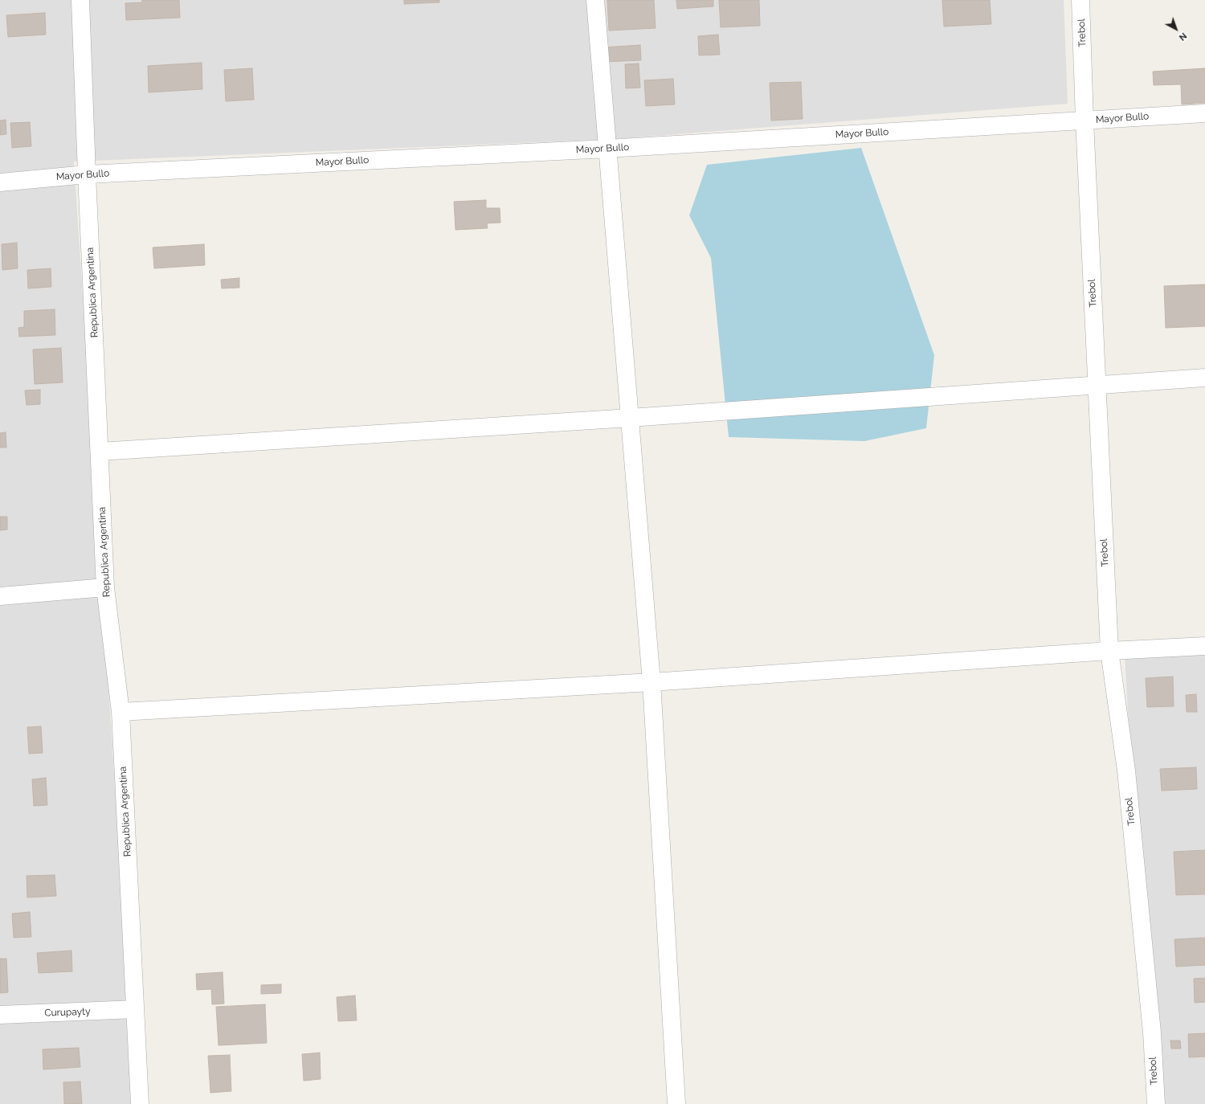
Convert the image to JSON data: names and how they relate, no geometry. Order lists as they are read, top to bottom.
{
  "streets": {
    "street": [
      "Trebol",
      "Mayor Bullo",
      "Republica Argentina",
      "Curupayty"
    ]
  },
  "crossings": [
    ["Trebol", "Mayor Bullo"],
    ["Mayor Bullo", "Republica Argentina"],
    ["Republica Argentina", "Curupayty"]
  ],
  "north": "bottom right"
}
